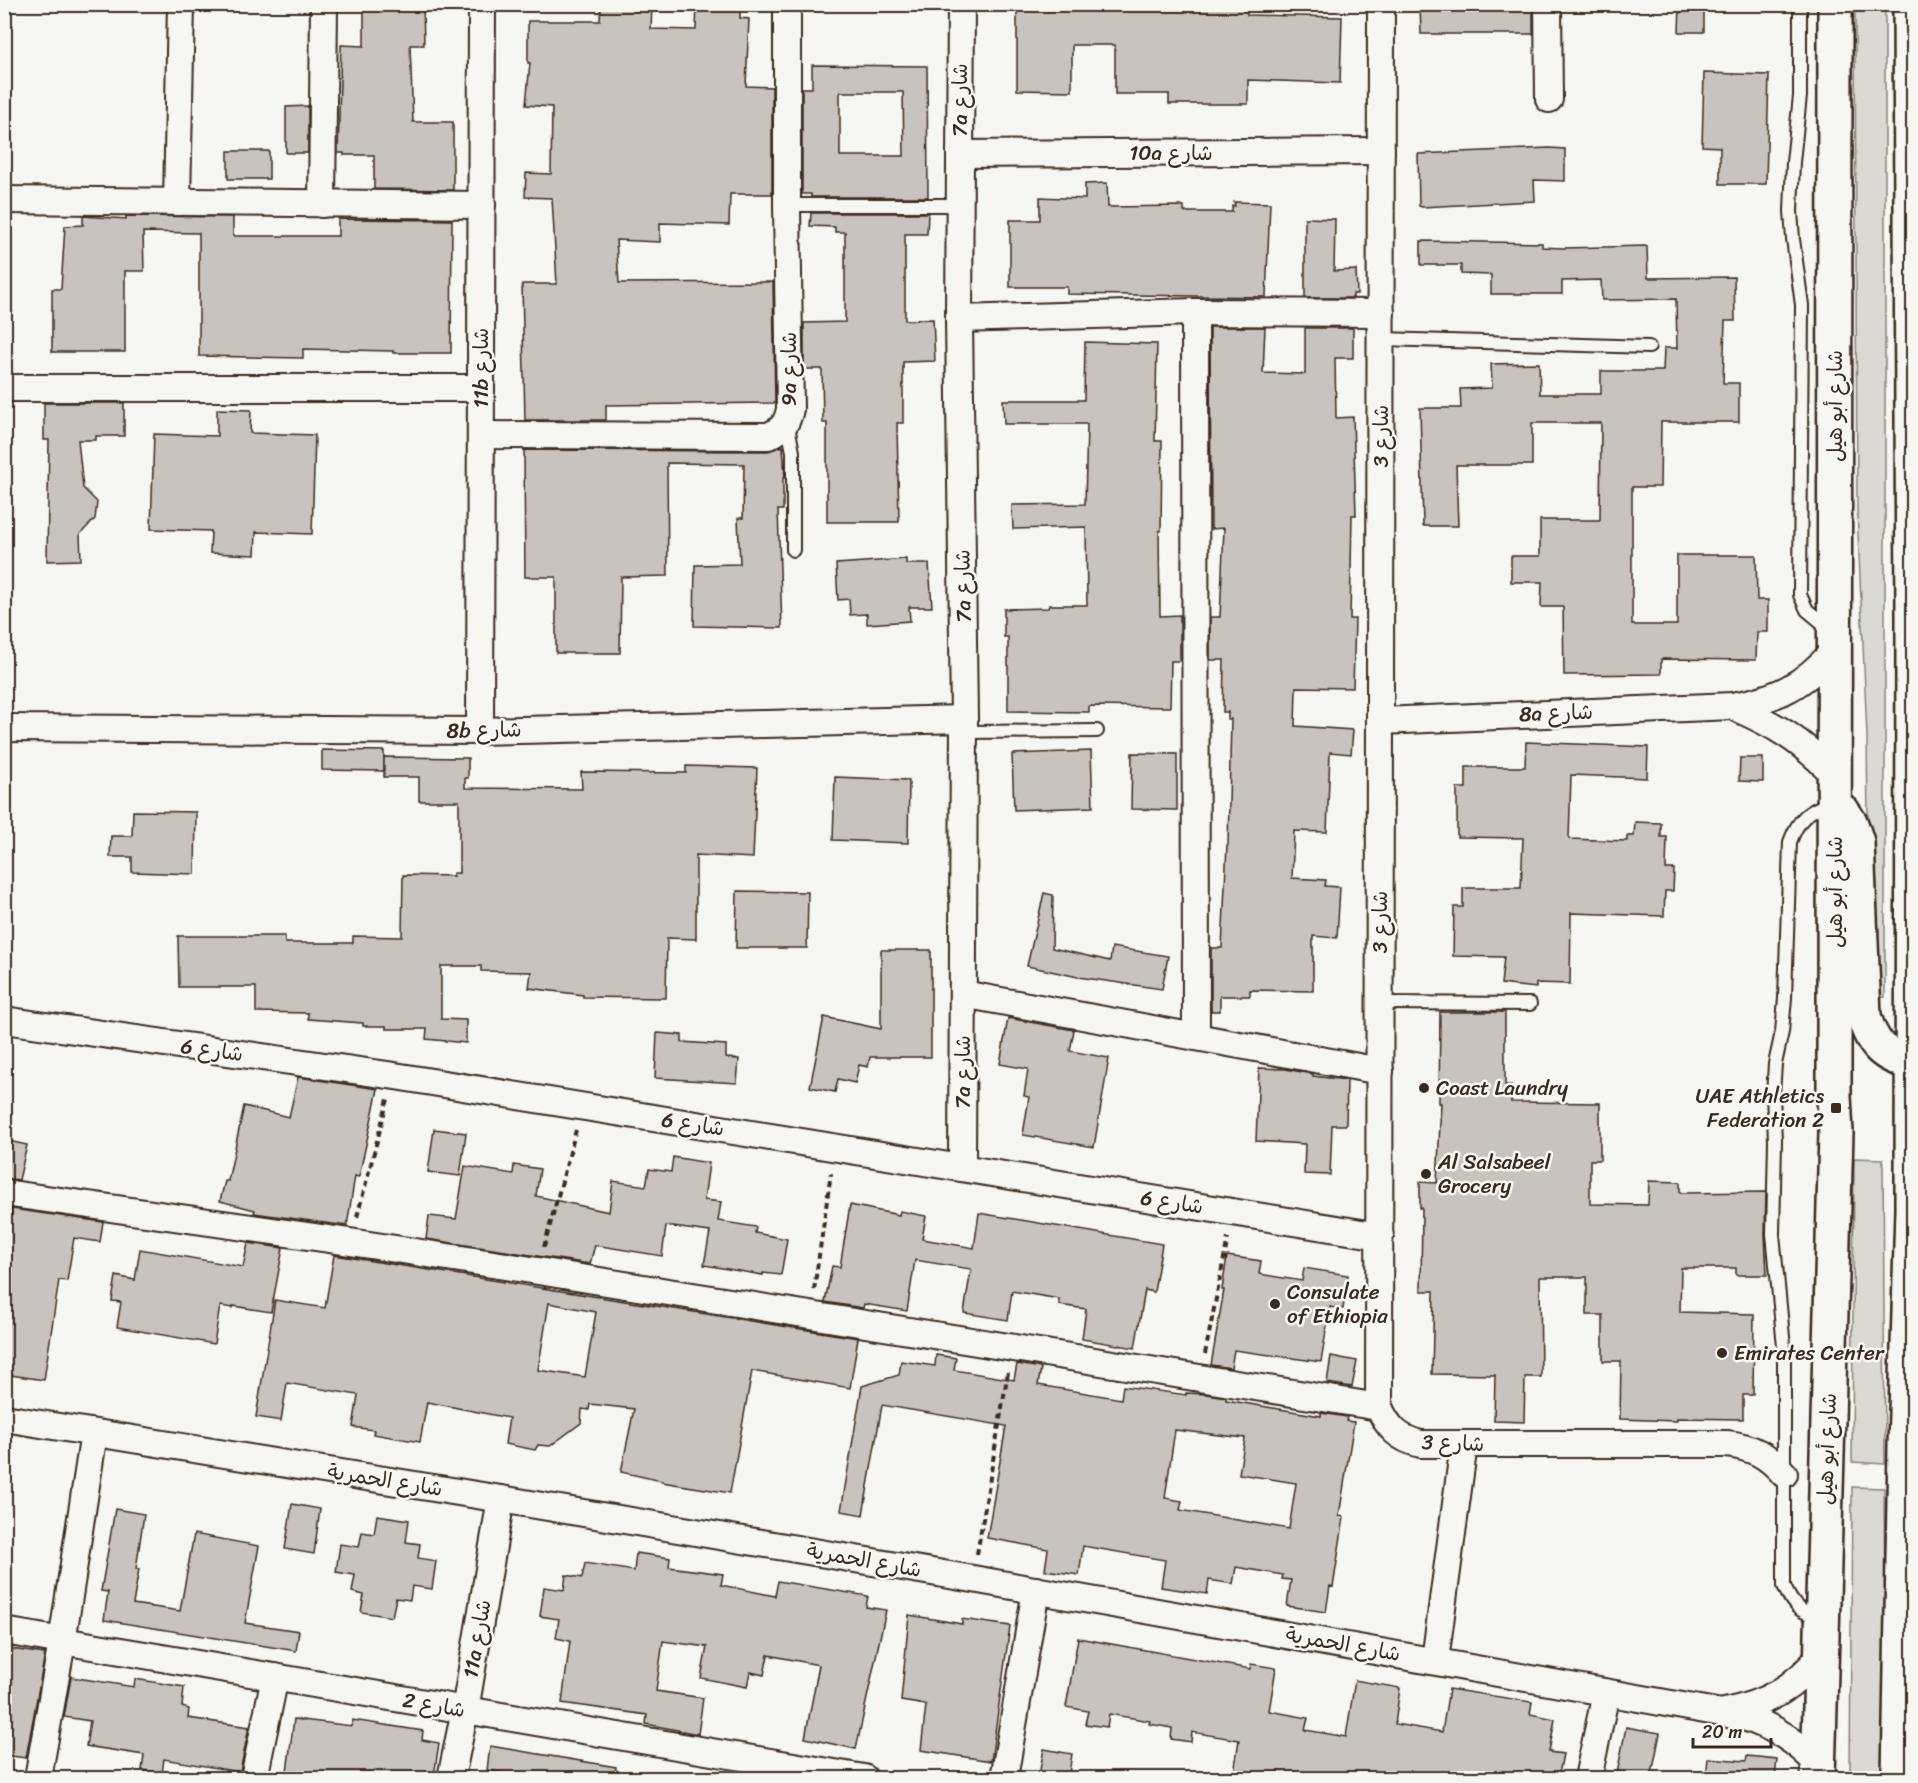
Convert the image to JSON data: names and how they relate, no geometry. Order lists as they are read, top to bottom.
{
  "streets": {
    "main road": ["شارع أبو هيل"],
    "street": [
      "7a شارع",
      "10a شارع",
      "11b شارع",
      "9a شارع",
      "شارع 3",
      "8a شارع",
      "8b شارع",
      "شارع 6",
      "شارع الحمرية",
      "11a شارع",
      "شارع 2"
    ]
  },
  "crossings": [
    ["7a شارع", "10a شارع"],
    ["7a شارع", "8b شارع"],
    ["7a شارع", "شارع 6"],
    ["10a شارع", "شارع 3"],
    ["11b شارع", "9a شارع"],
    ["11b شارع", "8b شارع"],
    ["شارع أبو هيل", "8a شارع"],
    ["شارع أبو هيل", "شارع الحمرية"],
    ["شارع 3", "8a شارع"],
    ["شارع 3", "شارع 6"],
    ["شارع الحمرية", "11a شارع"],
    ["11a شارع", "شارع 2"]
  ],
  "places": {
    "other": [
      "Coast Laundry",
      "Al Salsabeel Grocery",
      "Consulate of Ethiopia",
      "Emirates Center"
    ],
    "transit": ["UAE Athletics Federation 2"]
  },
  "scale_bar": "20 m"
}
